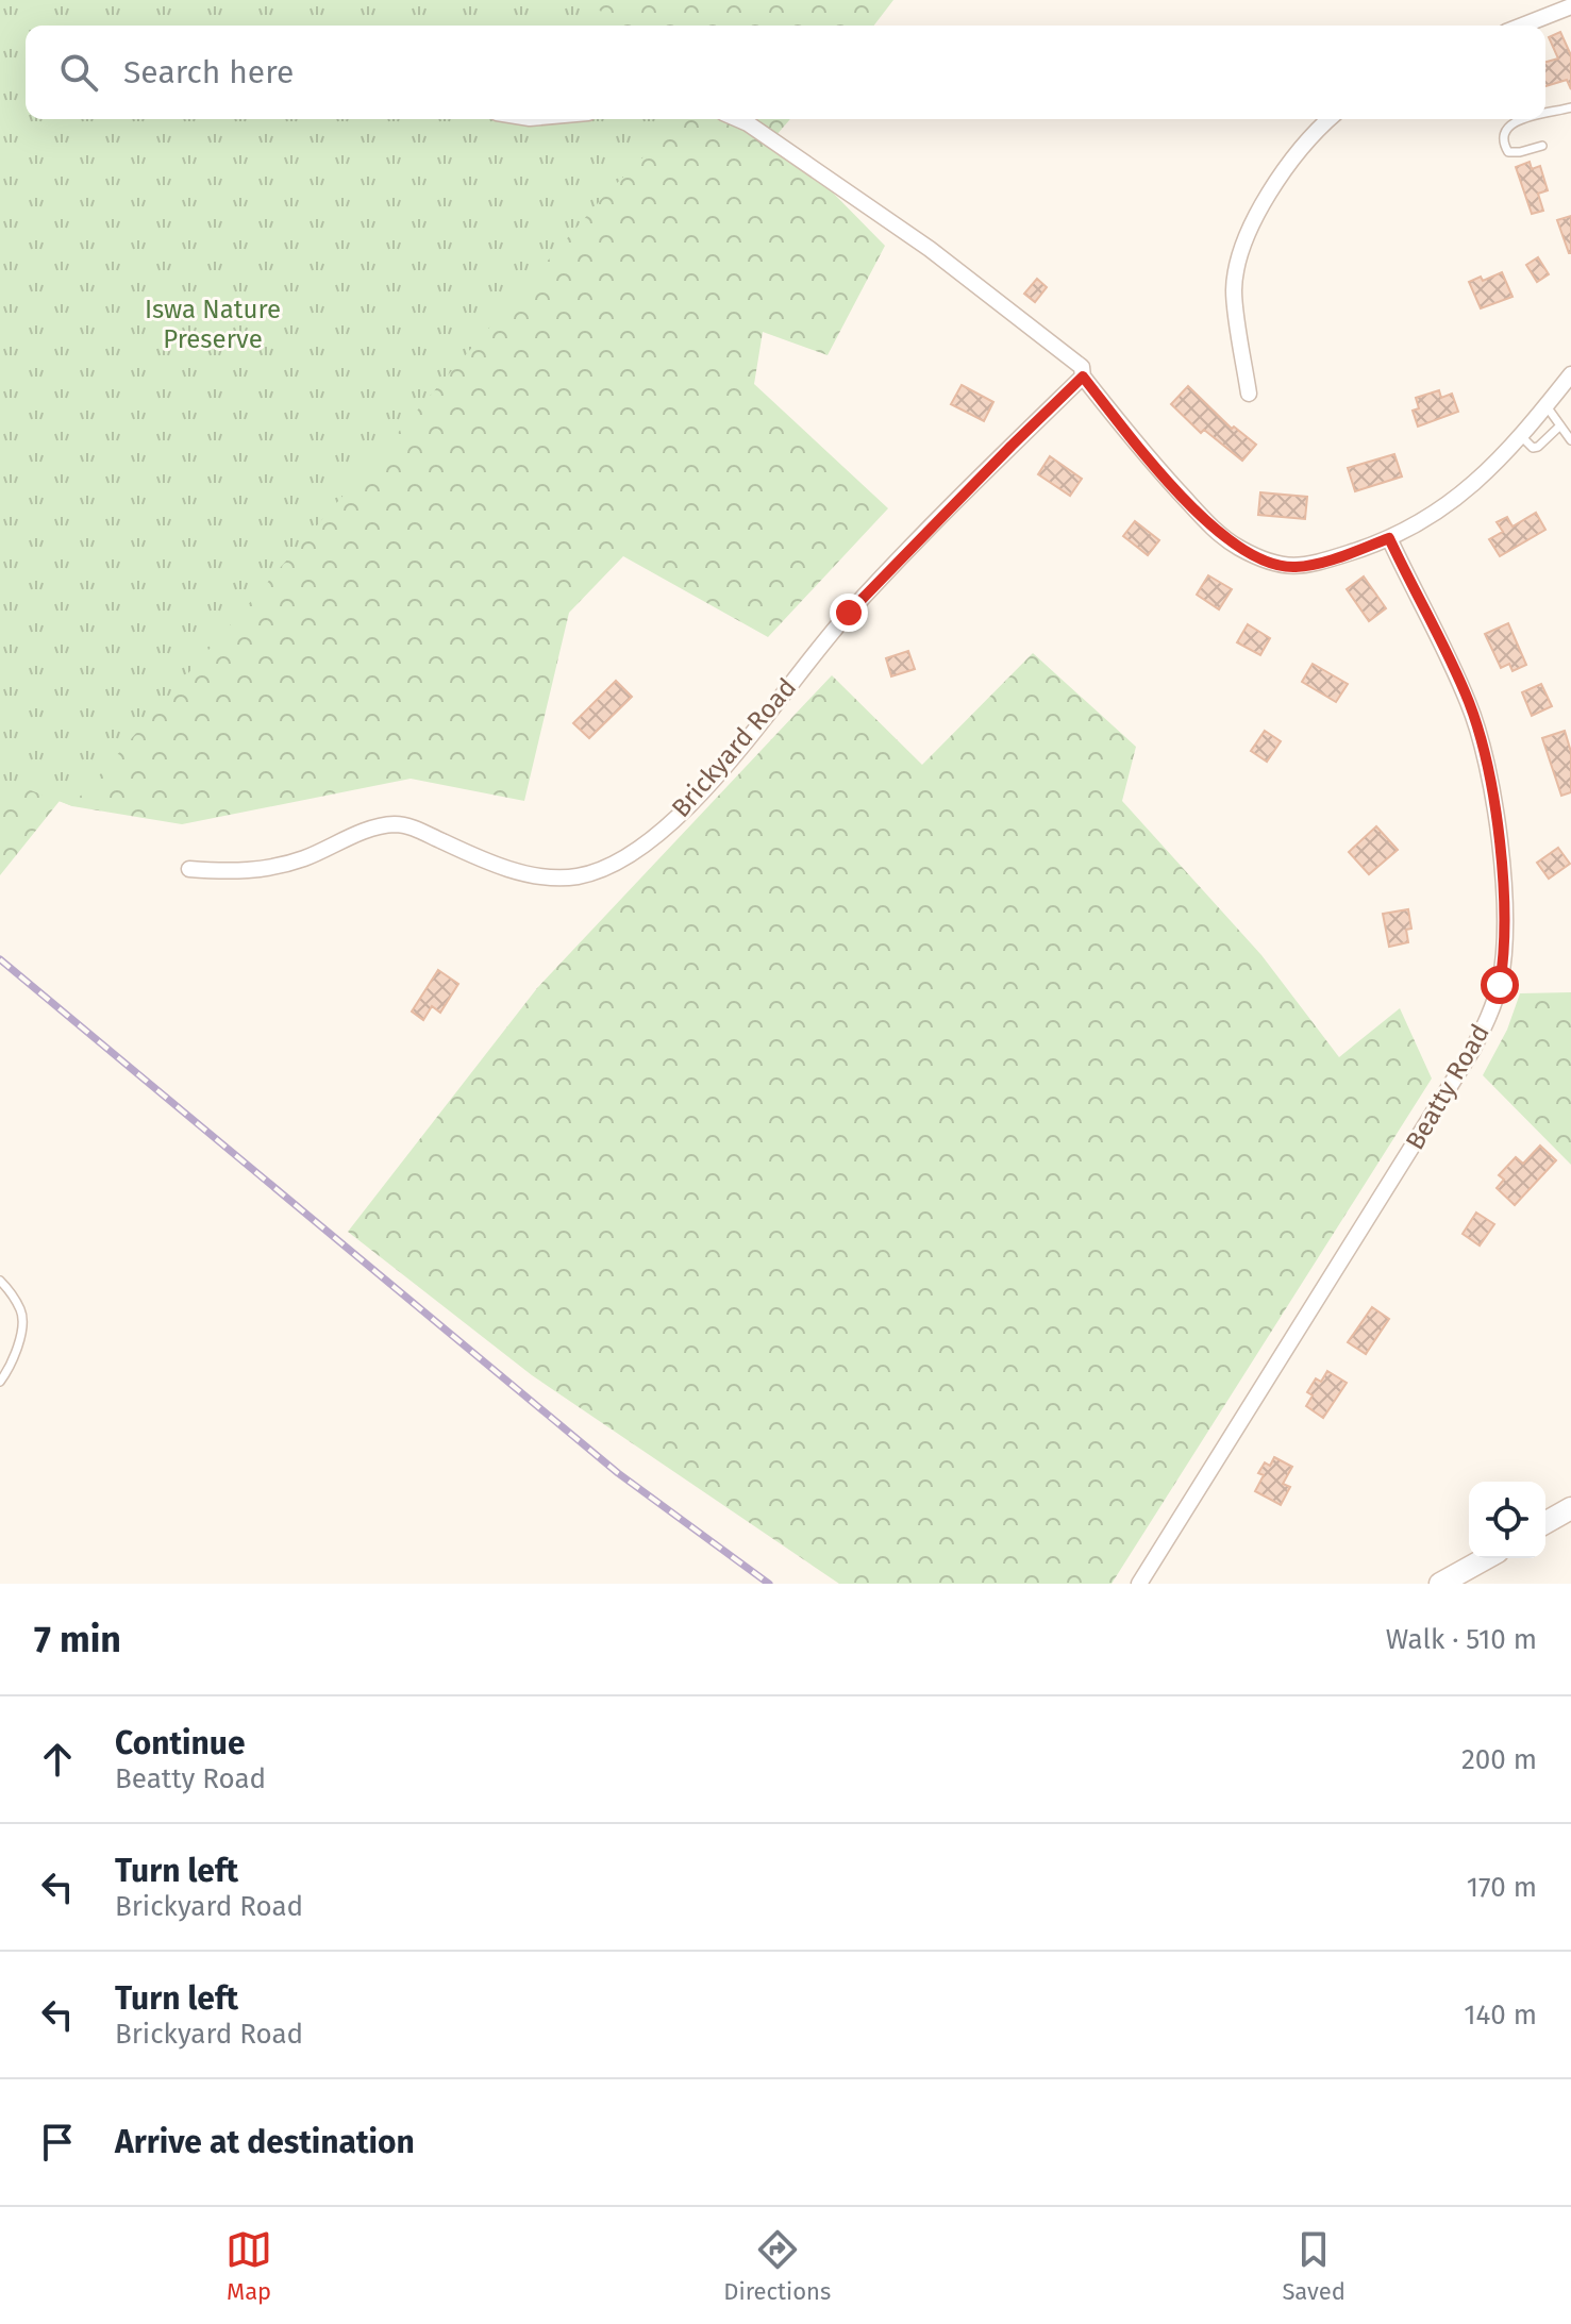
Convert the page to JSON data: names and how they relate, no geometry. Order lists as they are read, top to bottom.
{
  "streets": {
    "street": ["Brickyard Road", "Beatty Road"]
  },
  "parks": ["Iswa Nature Preserve"],
  "page": {
    "search": "Search here",
    "heading": ["7 min", "Walk · 510 m"],
    "list": [
      ["Continue", "Beatty Road", "200 m"],
      ["Turn left", "Brickyard Road", "170 m"],
      ["Turn left", "Brickyard Road", "140 m"],
      "Arrive at destination"
    ],
    "nav": ["Map", "Directions", "Saved"]
  }
}
